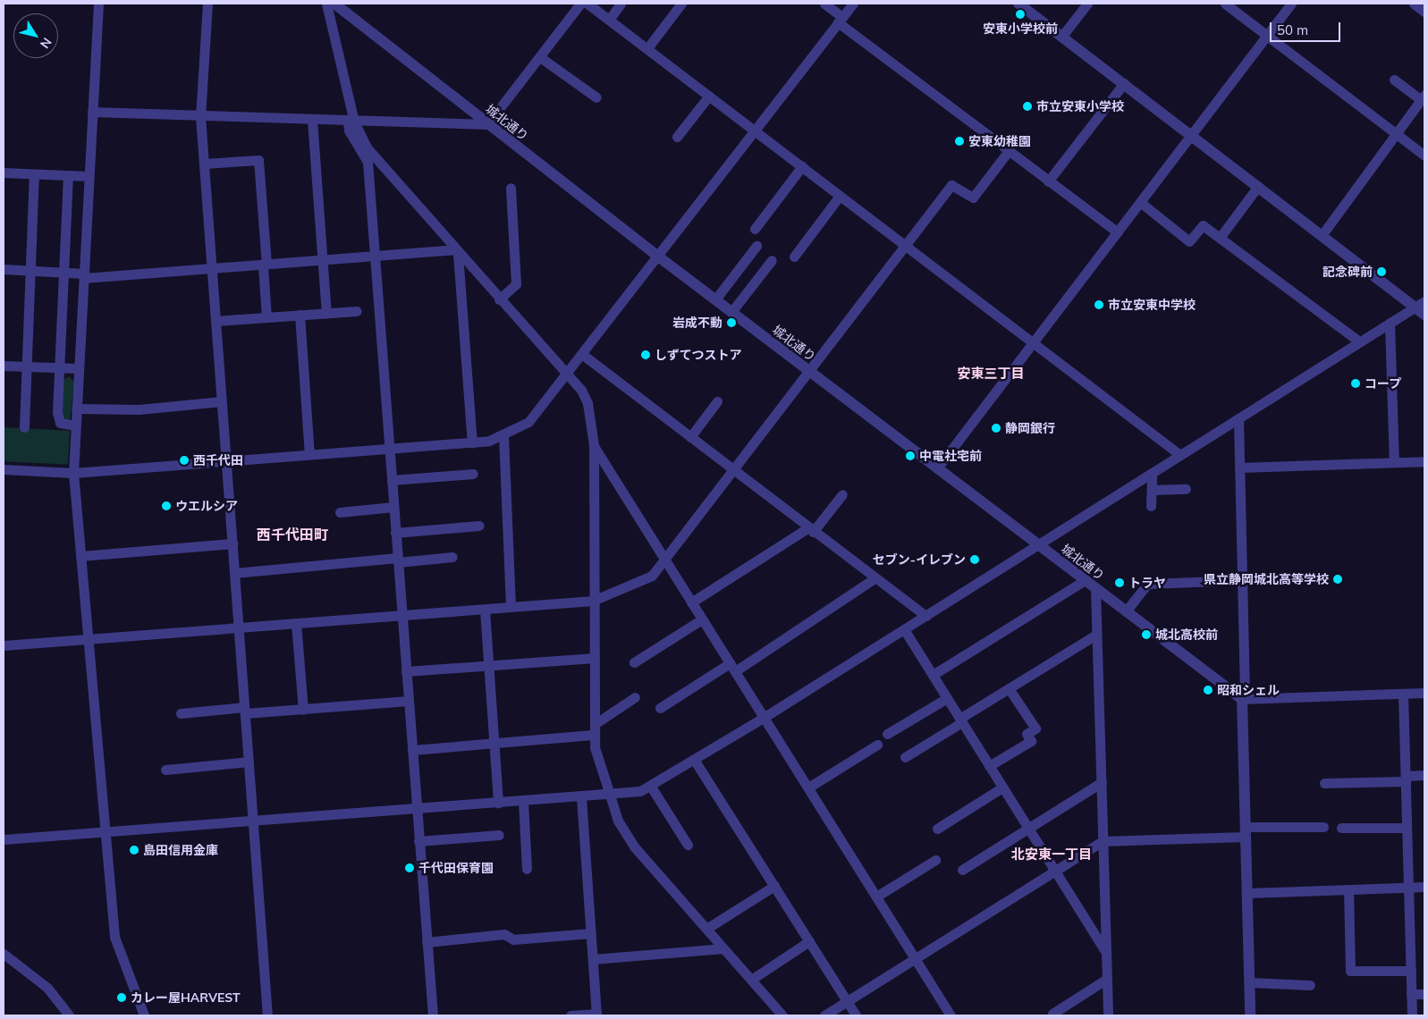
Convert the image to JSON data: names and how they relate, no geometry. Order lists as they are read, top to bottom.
{
  "streets": {
    "street": ["城北通り"]
  },
  "districts": ["安東三丁目", "西千代田町", "北安東一丁目"],
  "places": [
    "安東小学校前",
    "市立安東小学校",
    "安東幼稚園",
    "記念碑前",
    "市立安東中学校",
    "岩成不動",
    "しずてつストア",
    "コープ",
    "静岡銀行",
    "中電社宅前",
    "西千代田",
    "ウエルシア",
    "セブン-イレブン",
    "県立静岡城北高等学校",
    "トラヤ",
    "城北高校前",
    "昭和シェル",
    "島田信用金庫",
    "千代田保育園",
    "カレー屋HARVEST"
  ],
  "scale_bar": "50 m",
  "north": "bottom right"
}
